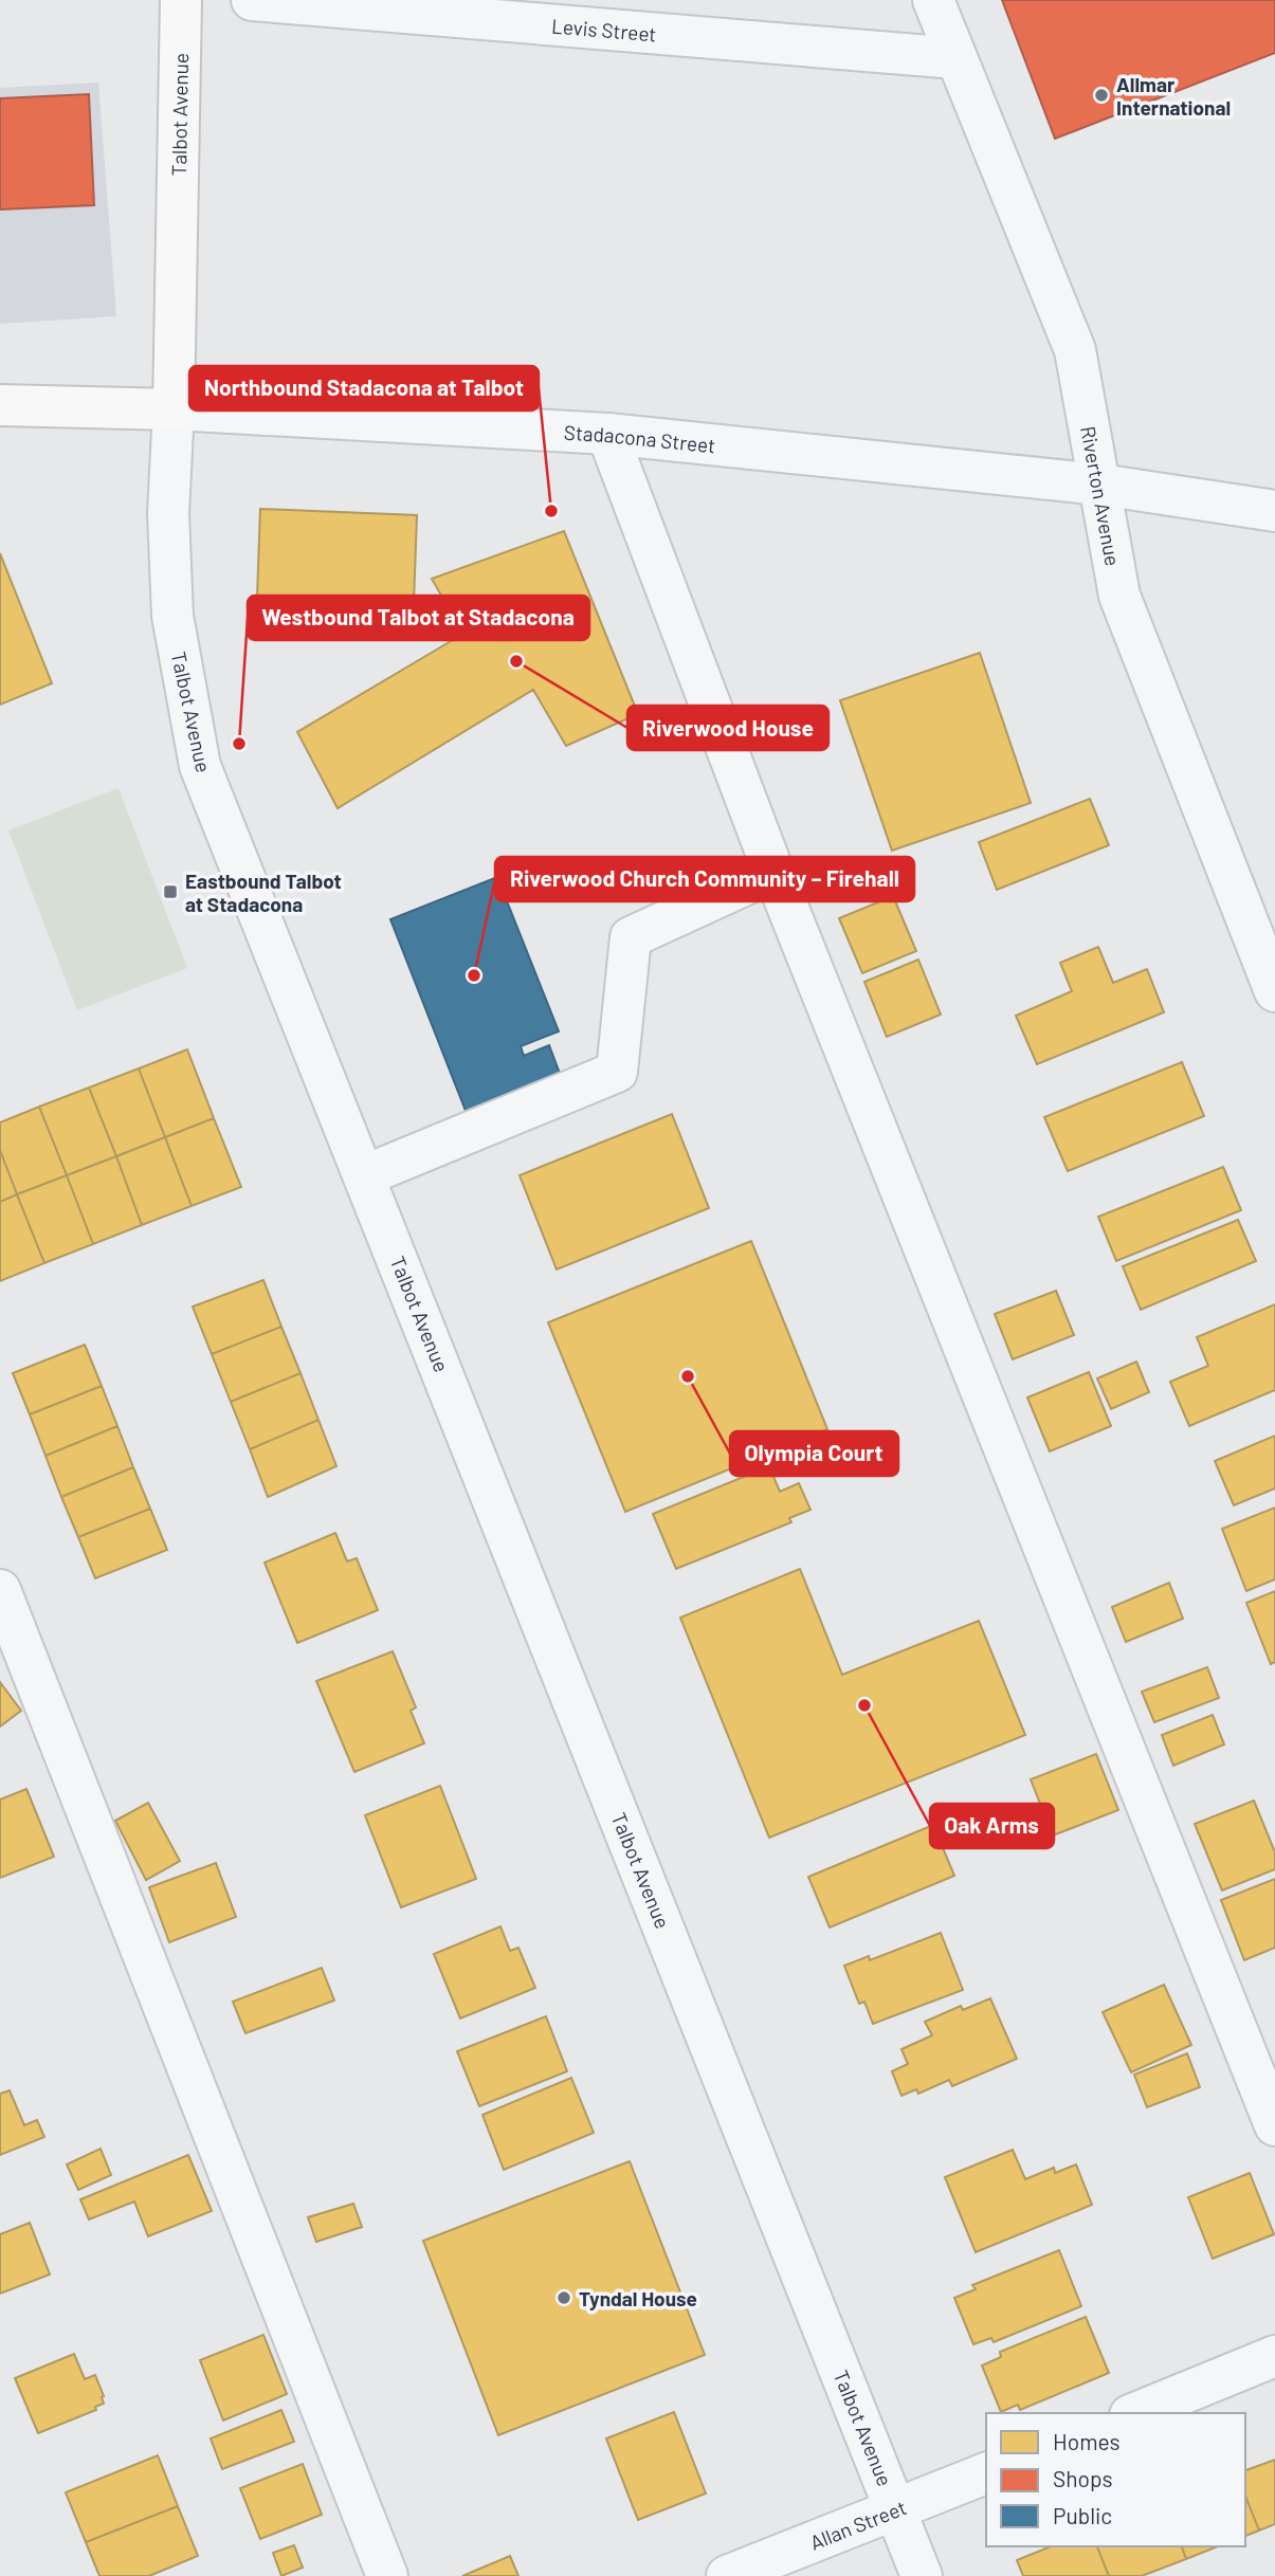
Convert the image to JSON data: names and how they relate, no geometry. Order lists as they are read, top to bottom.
{
  "streets": {
    "main road": ["Talbot Avenue", "Stadacona Street"],
    "street": ["Levis Street", "Riverton Avenue", "Allan Street"]
  },
  "crossings": [
    ["Levis Street", "Riverton Avenue"],
    ["Talbot Avenue", "Stadacona Street"],
    ["Talbot Avenue", "Allan Street"],
    ["Stadacona Street", "Riverton Avenue"]
  ],
  "places": {
    "other": [
      "Allmar International",
      "Northbound Stadacona at Talbot",
      "Riverwood House",
      "Westbound Talbot at Stadacona",
      "Riverwood Church Community – Firehall",
      "Olympia Court",
      "Oak Arms",
      "Tyndal House"
    ],
    "transit": ["Eastbound Talbot at Stadacona"]
  },
  "legend": ["Homes", "Shops", "Public"]
}
